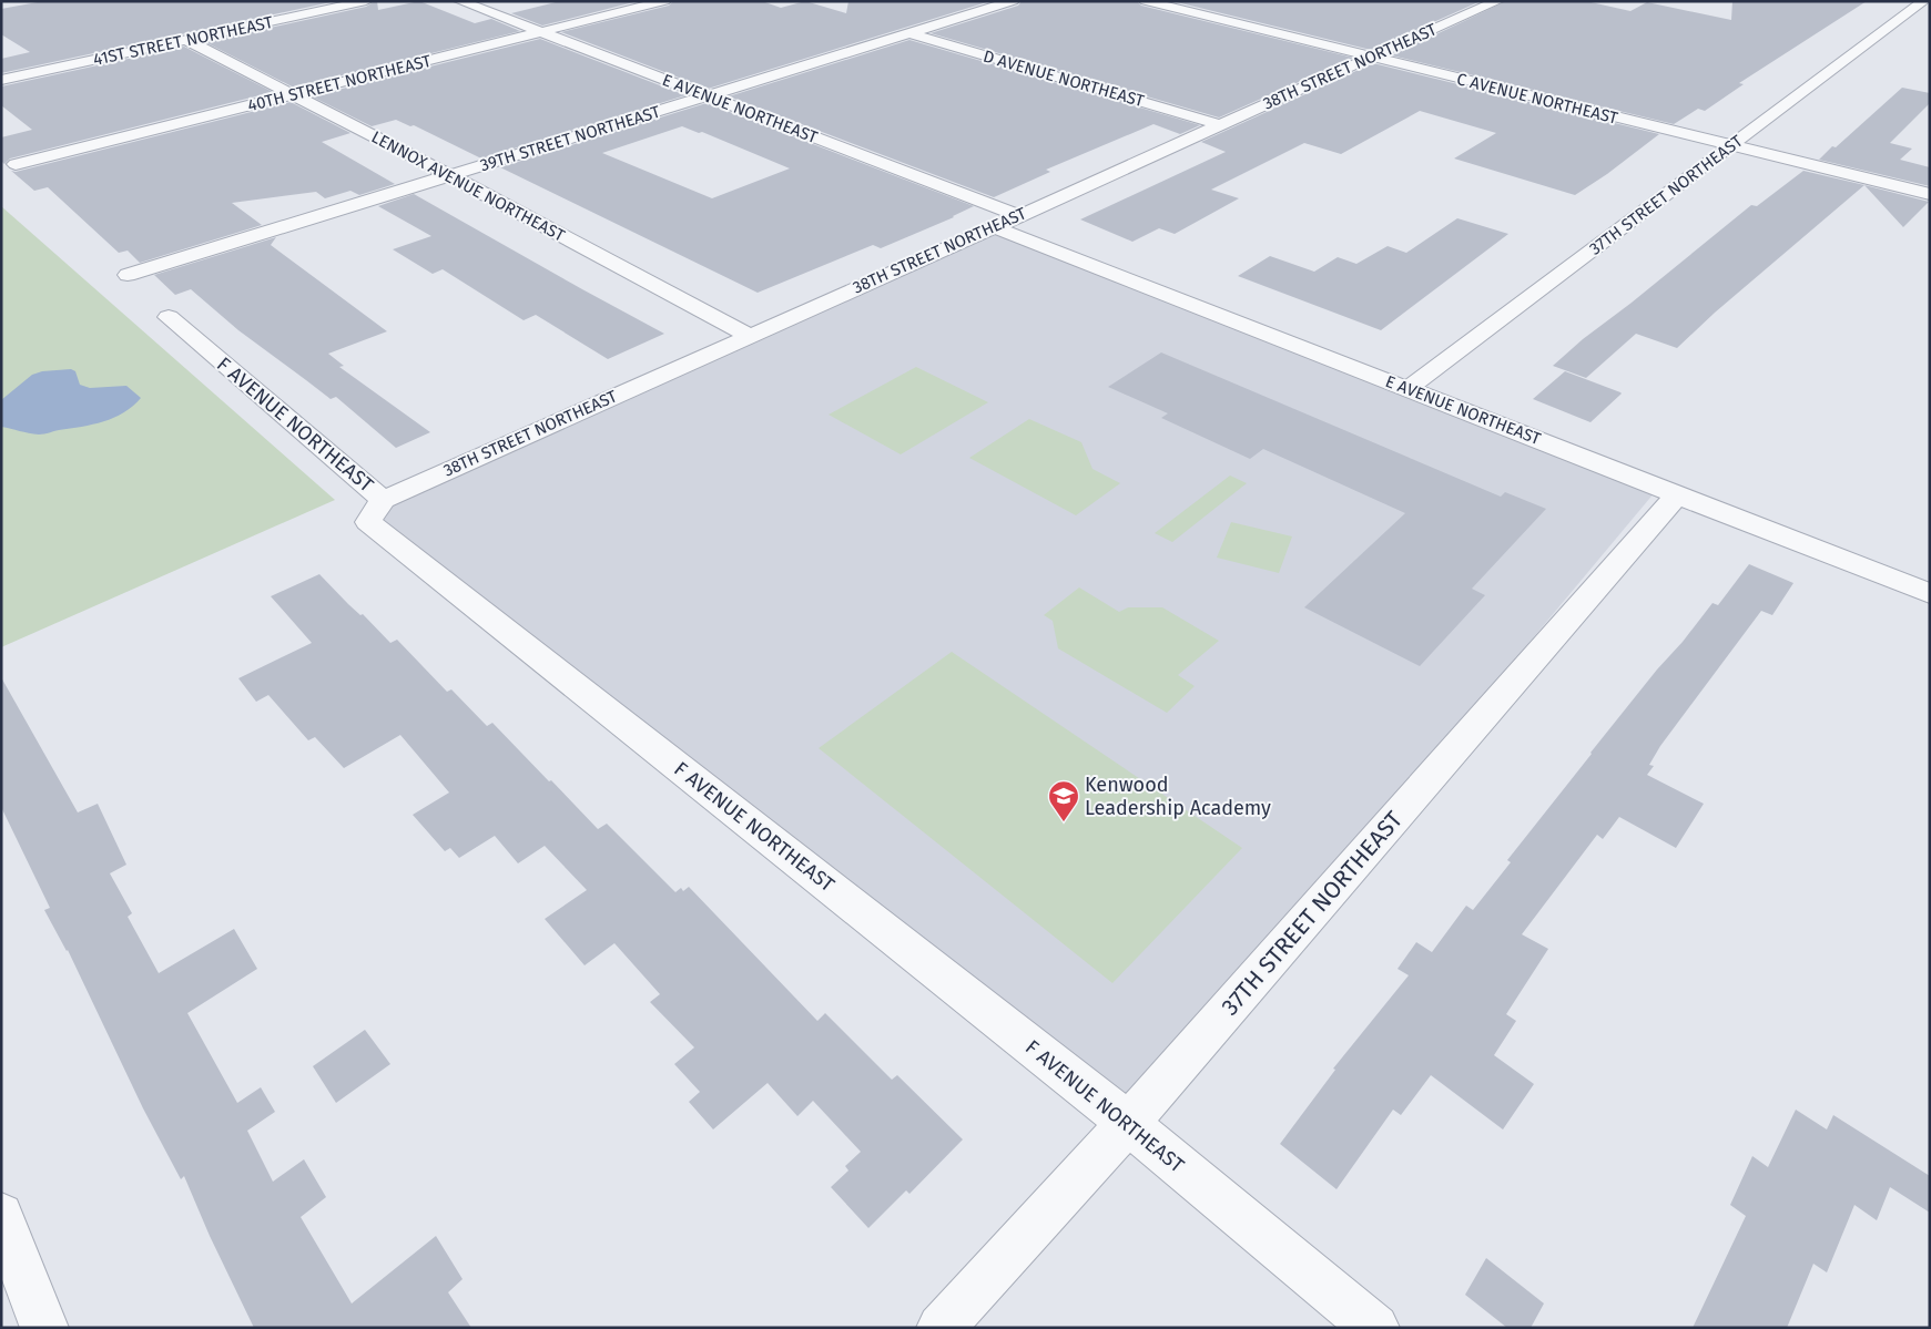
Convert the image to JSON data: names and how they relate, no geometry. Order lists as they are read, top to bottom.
{
  "streets": {
    "street": [
      "41ST STREET NORTHEAST",
      "38TH STREET NORTHEAST",
      "D AVENUE NORTHEAST",
      "40TH STREET NORTHEAST",
      "C AVENUE NORTHEAST",
      "E AVENUE NORTHEAST",
      "39TH STREET NORTHEAST",
      "LENNOX AVENUE NORTHEAST",
      "37TH STREET NORTHEAST",
      "F AVENUE NORTHEAST"
    ]
  },
  "crossings": [
    ["41ST STREET NORTHEAST", "LENNOX AVENUE NORTHEAST"],
    ["38TH STREET NORTHEAST", "D AVENUE NORTHEAST"],
    ["38TH STREET NORTHEAST", "C AVENUE NORTHEAST"],
    ["38TH STREET NORTHEAST", "E AVENUE NORTHEAST"],
    ["38TH STREET NORTHEAST", "LENNOX AVENUE NORTHEAST"],
    ["38TH STREET NORTHEAST", "F AVENUE NORTHEAST"],
    ["D AVENUE NORTHEAST", "39TH STREET NORTHEAST"],
    ["40TH STREET NORTHEAST", "E AVENUE NORTHEAST"],
    ["40TH STREET NORTHEAST", "LENNOX AVENUE NORTHEAST"],
    ["C AVENUE NORTHEAST", "37TH STREET NORTHEAST"],
    ["E AVENUE NORTHEAST", "39TH STREET NORTHEAST"],
    ["E AVENUE NORTHEAST", "37TH STREET NORTHEAST"],
    ["39TH STREET NORTHEAST", "LENNOX AVENUE NORTHEAST"],
    ["37TH STREET NORTHEAST", "F AVENUE NORTHEAST"]
  ],
  "places": {
    "school or university": ["Kenwood Leadership Academy"]
  }
}
